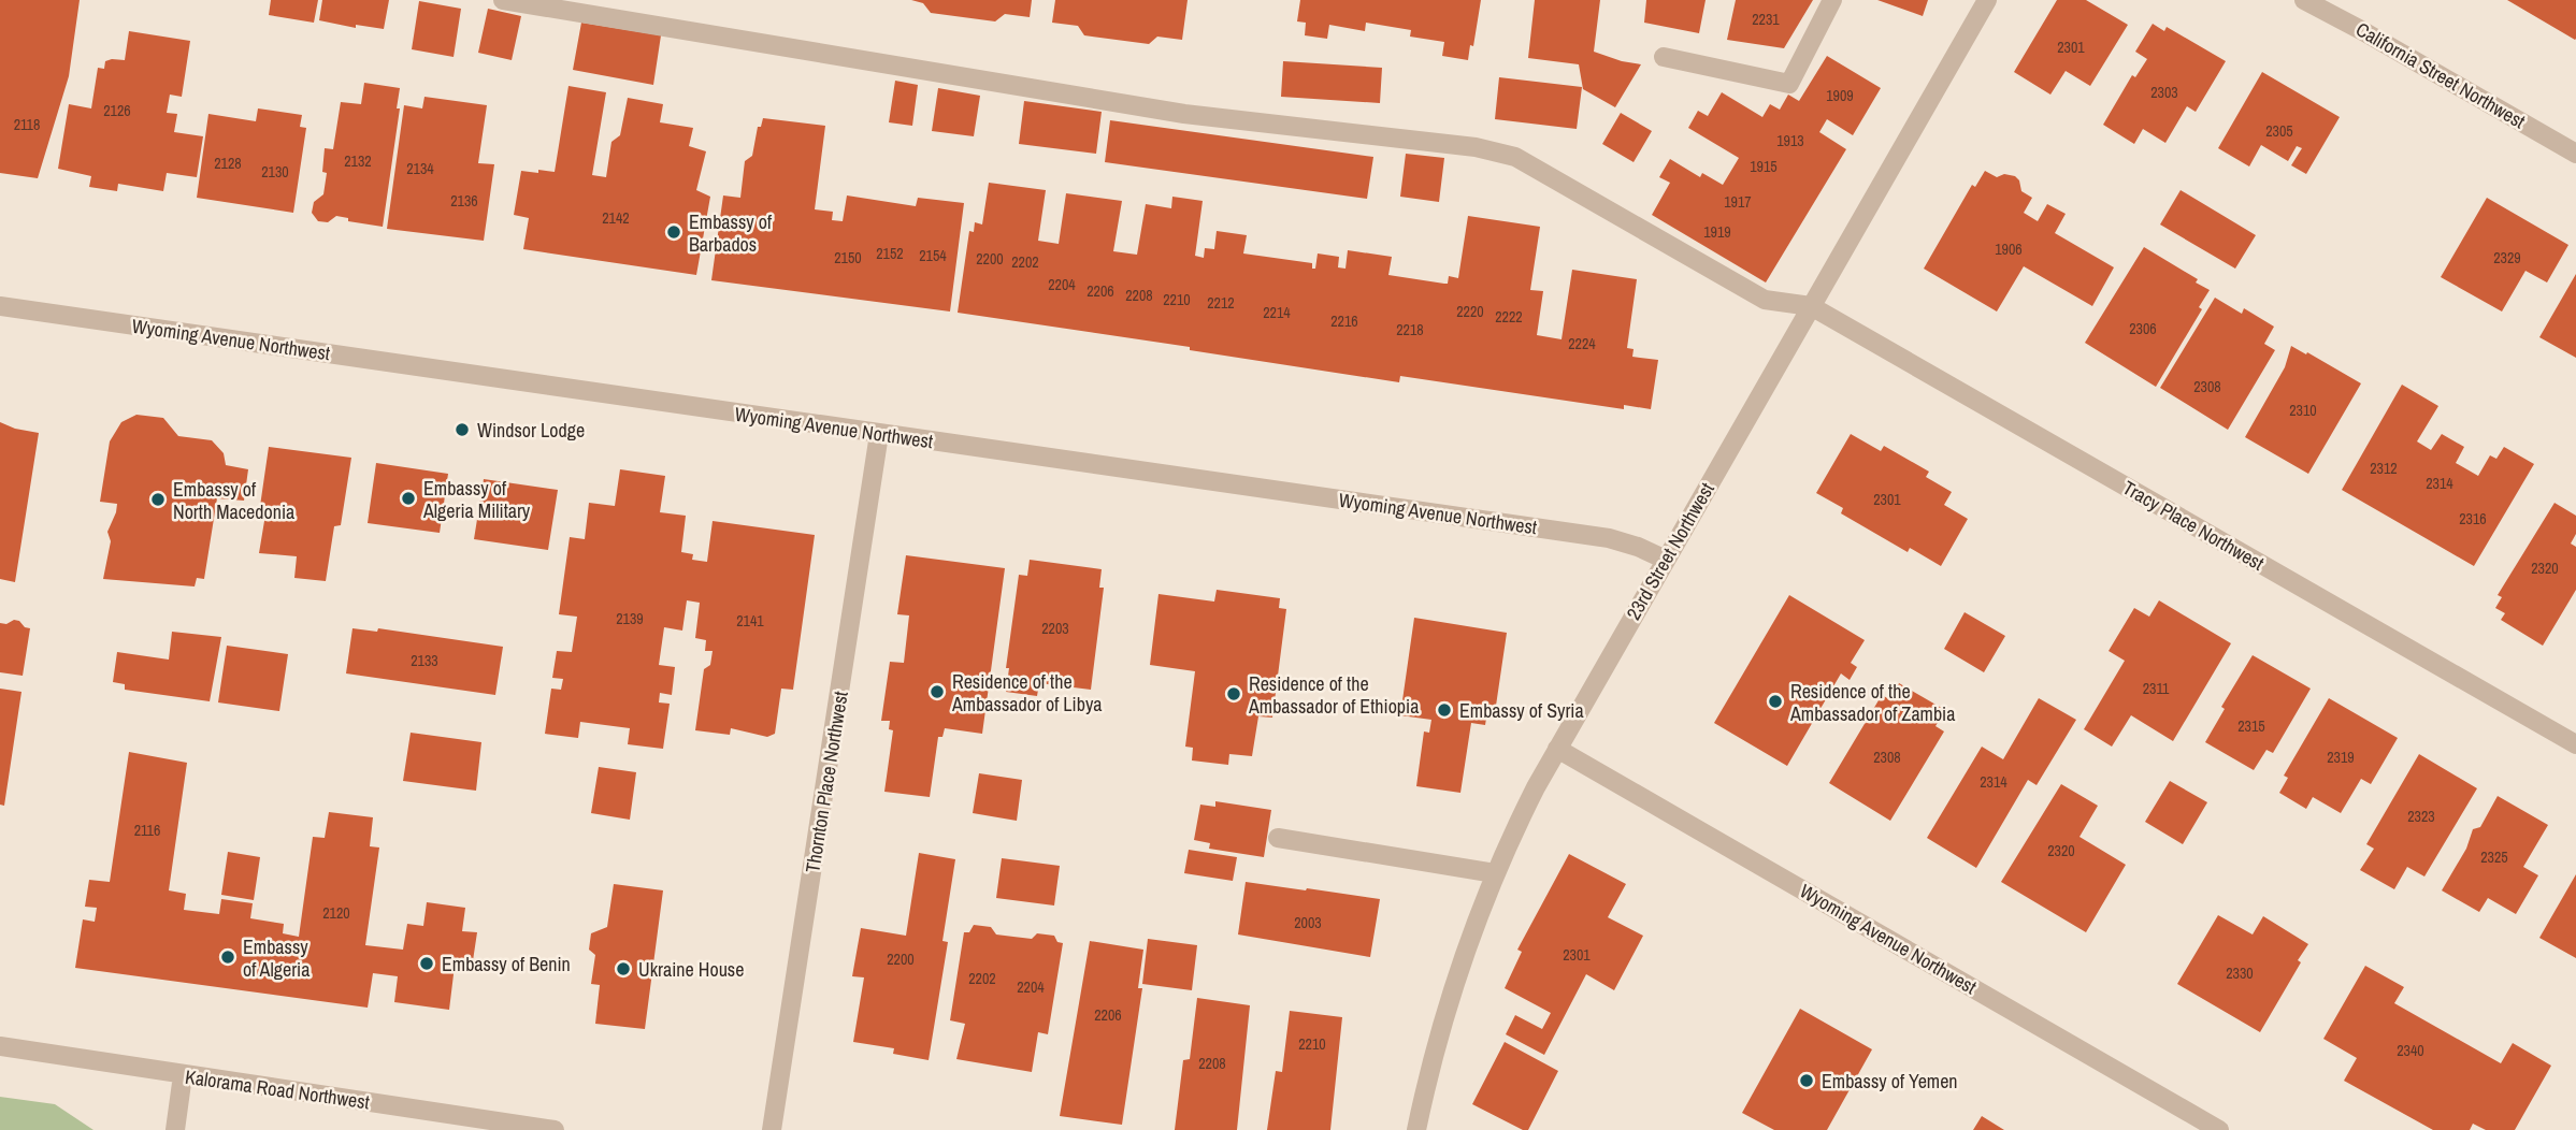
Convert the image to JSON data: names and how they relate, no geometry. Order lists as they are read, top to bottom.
{
  "streets": {
    "street": [
      "California Street Northwest",
      "Wyoming Avenue Northwest",
      "Tracy Place Northwest",
      "23rd Street Northwest",
      "Thornton Place Northwest",
      "Kalorama Road Northwest"
    ]
  },
  "crossings": [
    ["Wyoming Avenue Northwest", "23rd Street Northwest"],
    ["Wyoming Avenue Northwest", "Thornton Place Northwest"],
    ["Tracy Place Northwest", "23rd Street Northwest"]
  ],
  "places": [
    "Embassy of Barbados",
    "Windsor Lodge",
    "Embassy of Algeria Military",
    "Embassy of North Macedonia",
    "Residence of the Ambassador of Libya",
    "Residence of the Ambassador of Ethiopia",
    "Residence of the Ambassador of Zambia",
    "Embassy of Syria",
    "Embassy of Algeria",
    "Embassy of Benin",
    "Ukraine House",
    "Embassy of Yemen"
  ],
  "house_numbers": [
    "2231",
    "2301",
    "2303",
    "1909",
    "2126",
    "2118",
    "2305",
    "1913",
    "2132",
    "2128",
    "1915",
    "2134",
    "2130",
    "2136",
    "1917",
    "2142",
    "1919",
    "1906",
    "2152",
    "2154",
    "2150",
    "2329",
    "2200",
    "2202",
    "2204",
    "2206",
    "2208",
    "2210",
    "2212",
    "2220",
    "2214",
    "2222",
    "2216",
    "2306",
    "2218",
    "2224",
    "2308",
    "2310",
    "2312",
    "2314",
    "2301",
    "2316",
    "2320",
    "2139",
    "2141",
    "2203",
    "2133",
    "2311",
    "2315",
    "2308",
    "2319",
    "2314",
    "2323",
    "2116",
    "2320",
    "2325",
    "2120",
    "2003",
    "2301",
    "2200",
    "2330",
    "2202",
    "2204",
    "2206",
    "2210",
    "2340",
    "2208"
  ]
}
